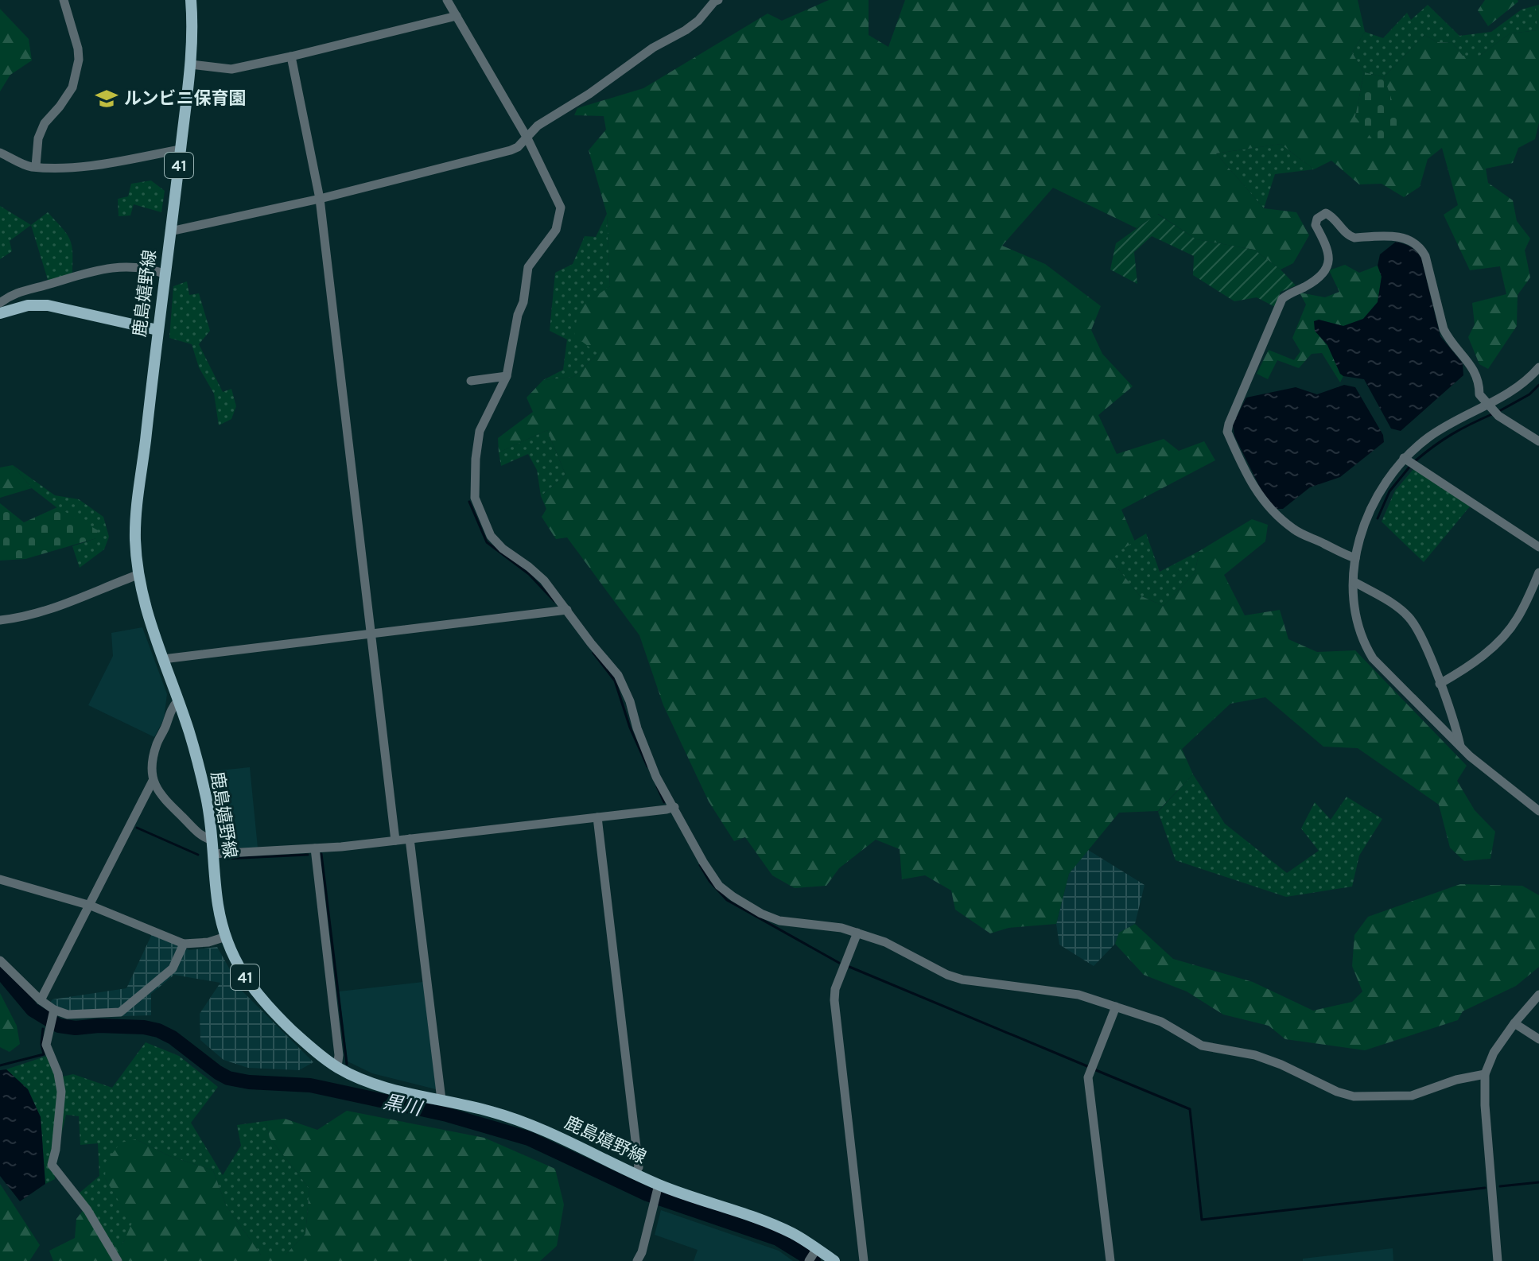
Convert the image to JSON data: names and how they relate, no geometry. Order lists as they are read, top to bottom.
{
  "streets": {
    "main road": ["41", "鹿島嬉野線"]
  },
  "water": ["黒川"],
  "places": {
    "school or university": ["ルンビニ保育園"]
  }
}
